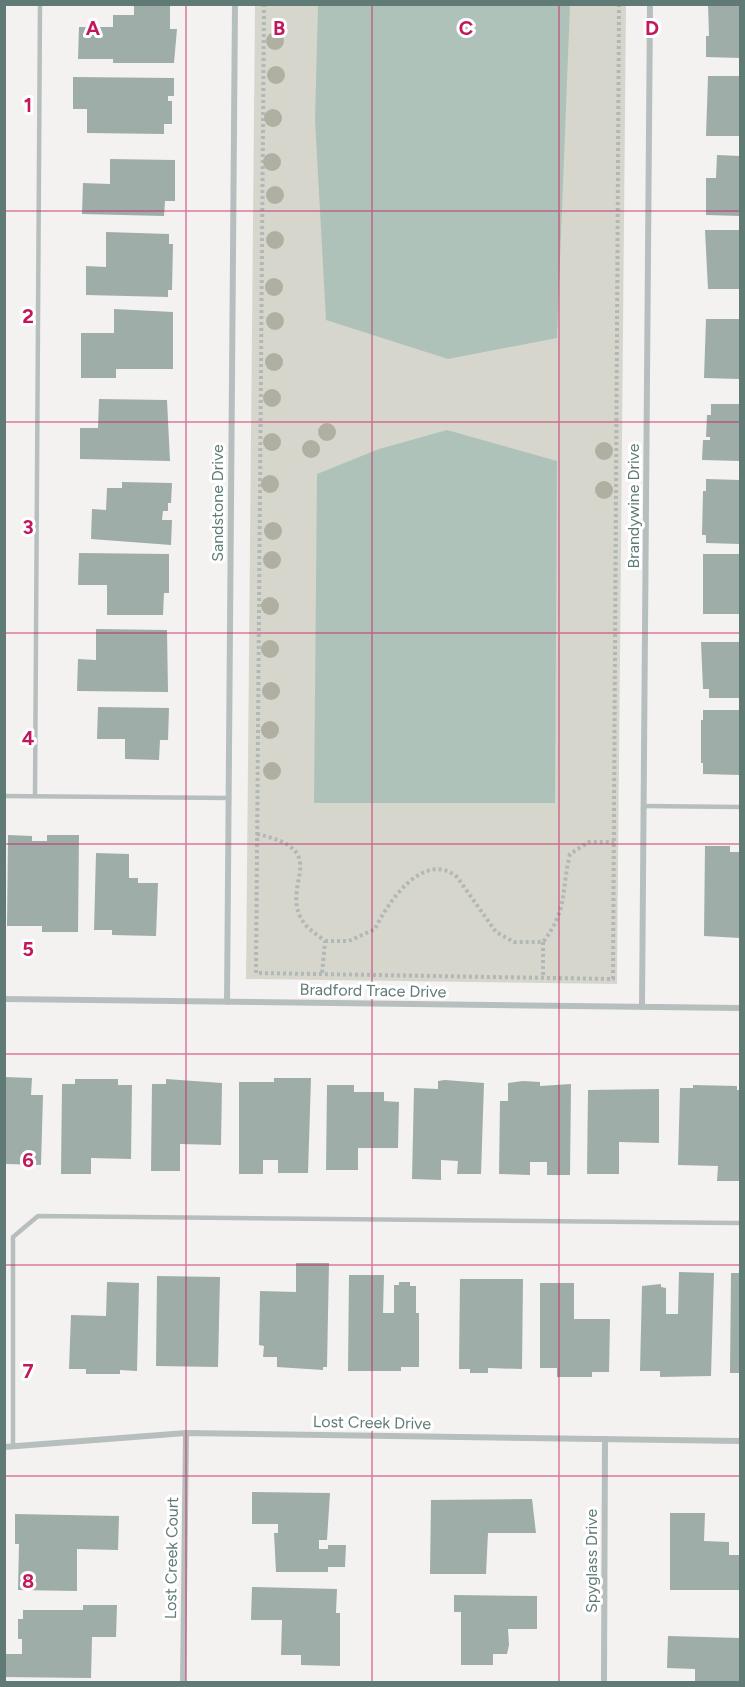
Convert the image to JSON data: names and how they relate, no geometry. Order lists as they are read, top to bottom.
{
  "streets": {
    "street": [
      "Sandstone Drive",
      "Brandywine Drive",
      "Bradford Trace Drive",
      "Lost Creek Drive",
      "Lost Creek Court",
      "Spyglass Drive"
    ]
  },
  "crossings": [
    ["Sandstone Drive", "Bradford Trace Drive"],
    ["Brandywine Drive", "Bradford Trace Drive"],
    ["Lost Creek Drive", "Lost Creek Court"],
    ["Lost Creek Drive", "Spyglass Drive"]
  ],
  "grid": {
    "columns": [
      "A",
      "B",
      "C",
      "D"
    ],
    "rows": [
      "1",
      "2",
      "3",
      "4",
      "5",
      "6",
      "7",
      "8"
    ]
  }
}
